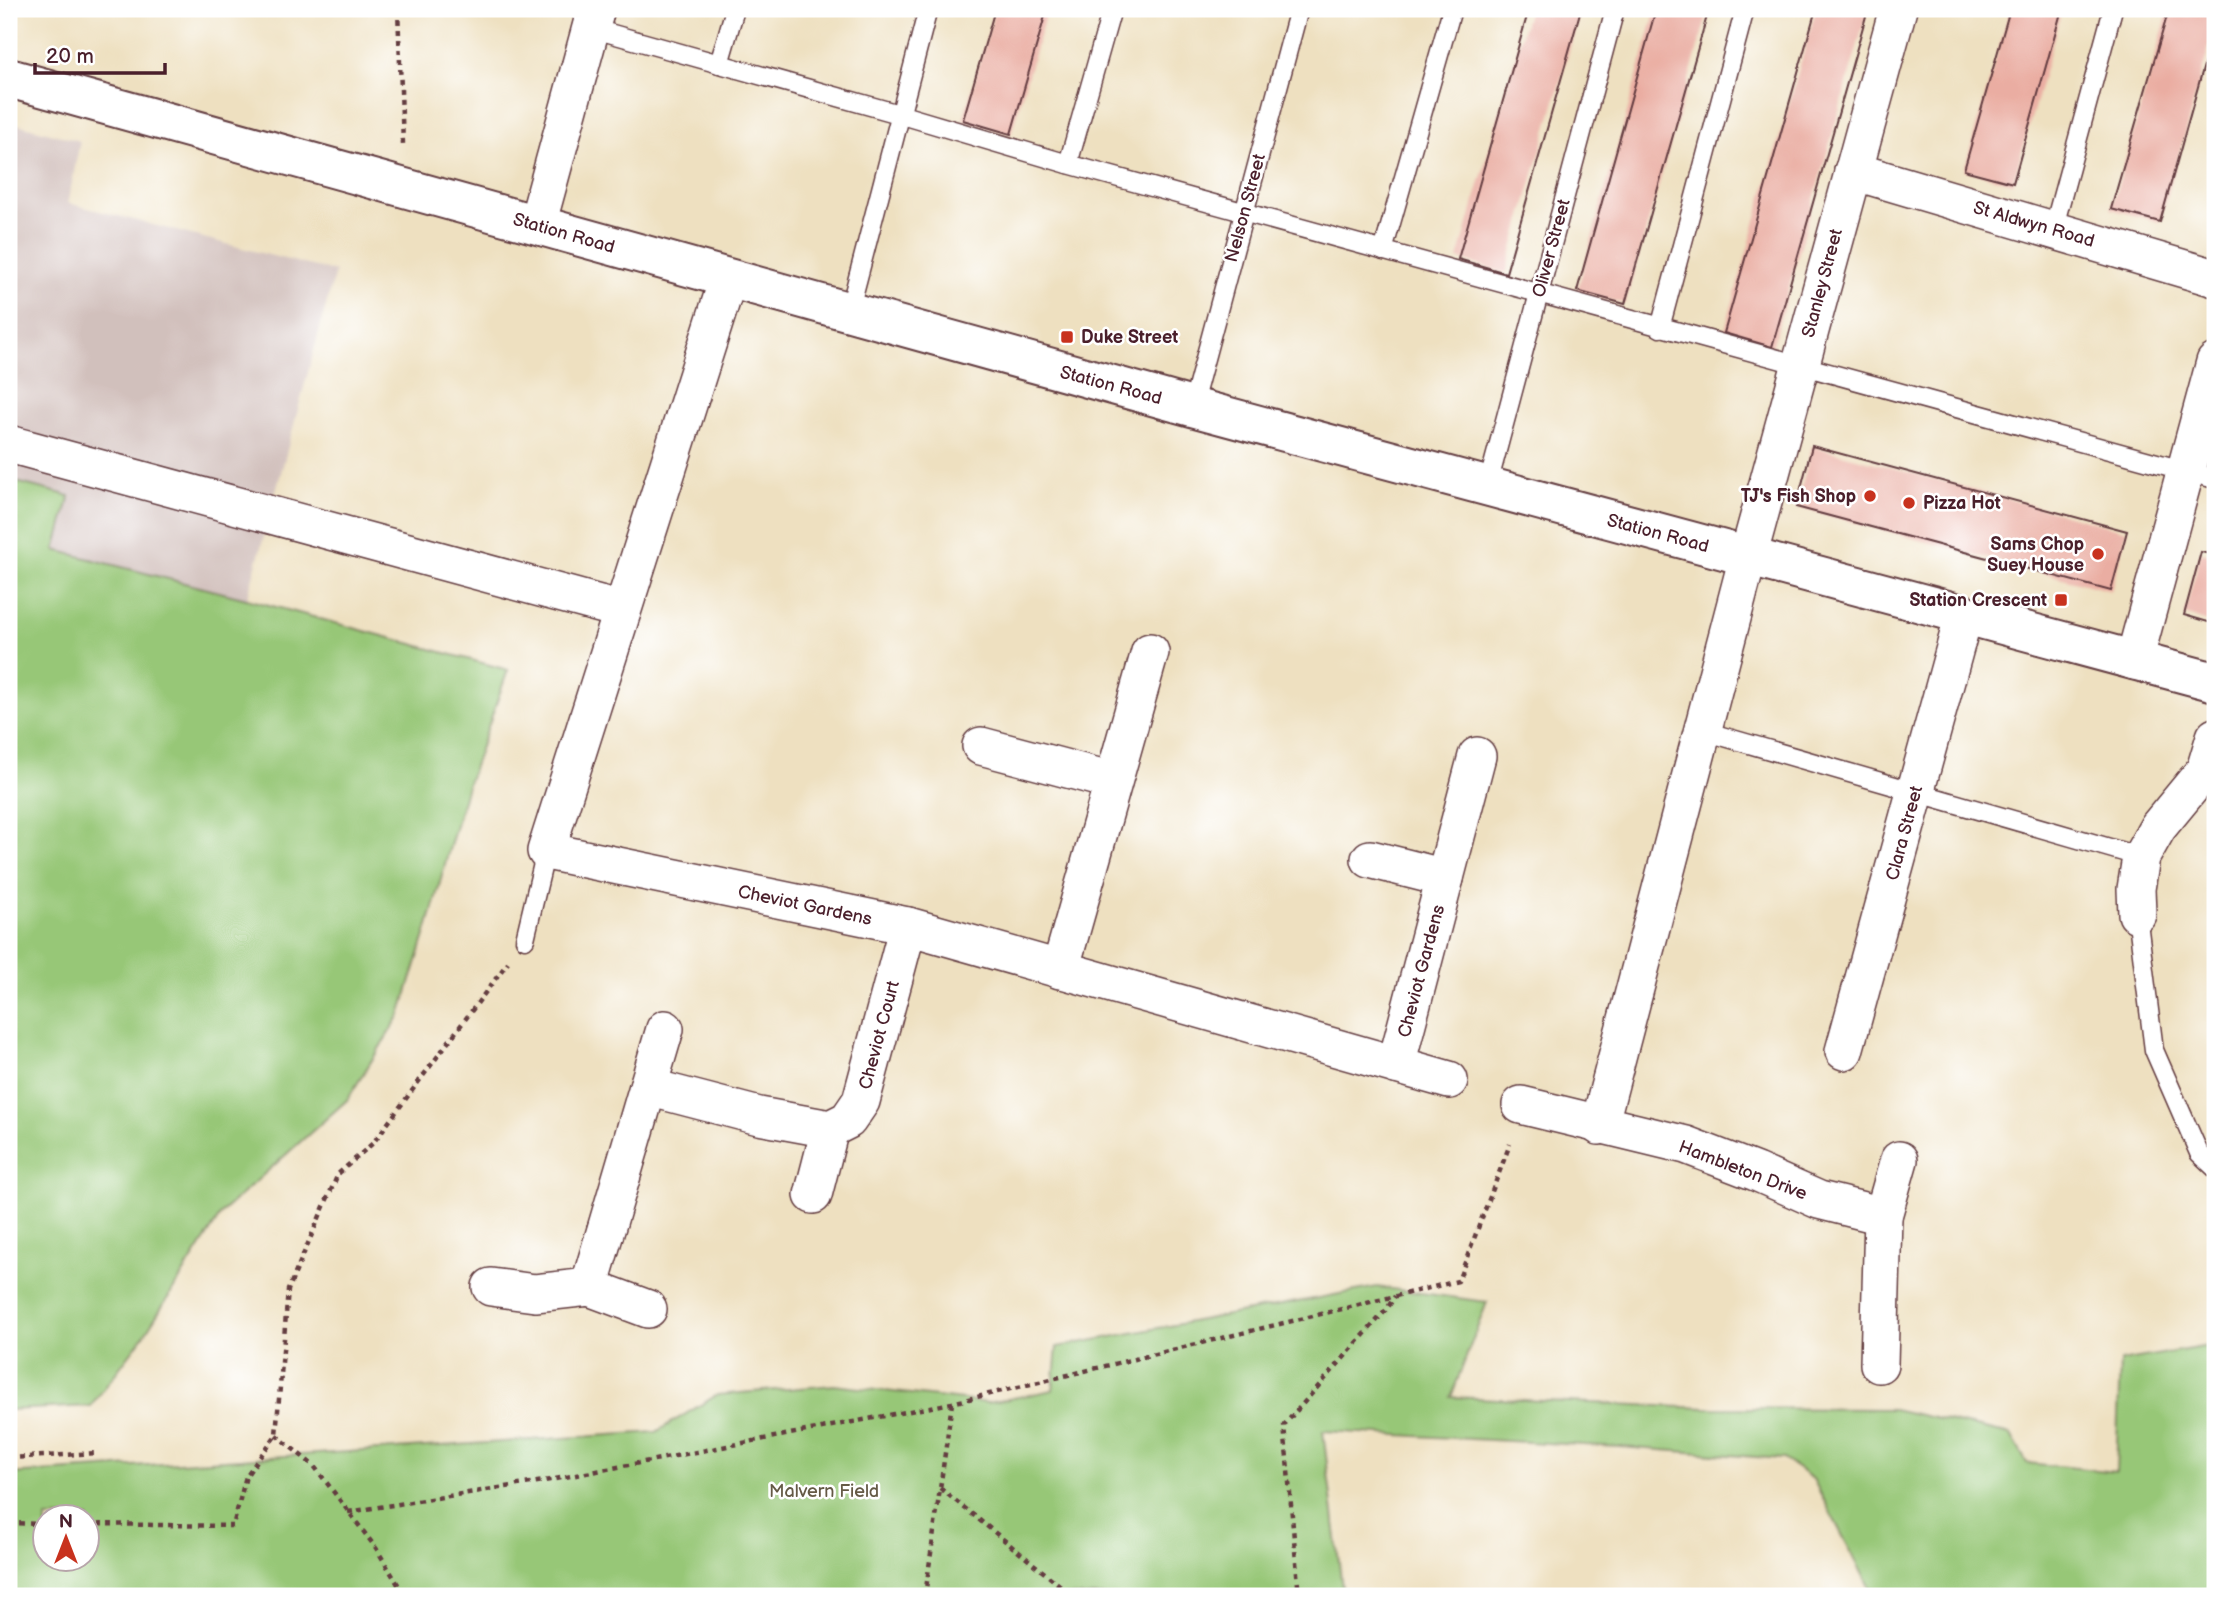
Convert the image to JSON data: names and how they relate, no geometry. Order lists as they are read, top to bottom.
{
  "streets": {
    "main road": ["Station Road"],
    "street": [
      "St Aldwyn Road",
      "Stanley Street",
      "Clara Street",
      "Cheviot Gardens",
      "Cheviot Court",
      "Hambleton Drive"
    ],
    "lane": ["Nelson Street", "Oliver Street"]
  },
  "crossings": [
    ["Nelson Street", "Station Road"],
    ["St Aldwyn Road", "Stanley Street"],
    ["Station Road", "Oliver Street"],
    ["Station Road", "Stanley Street"],
    ["Station Road", "Clara Street"],
    ["Stanley Street", "Hambleton Drive"],
    ["Cheviot Gardens", "Cheviot Court"]
  ],
  "parks": ["Malvern Field"],
  "places": {
    "transit": ["Duke Street", "Station Crescent"],
    "other": ["TJ's Fish Shop", "Pizza Hot", "Sams Chop Suey House"]
  },
  "scale_bar": "20 m",
  "north": "top"
}
